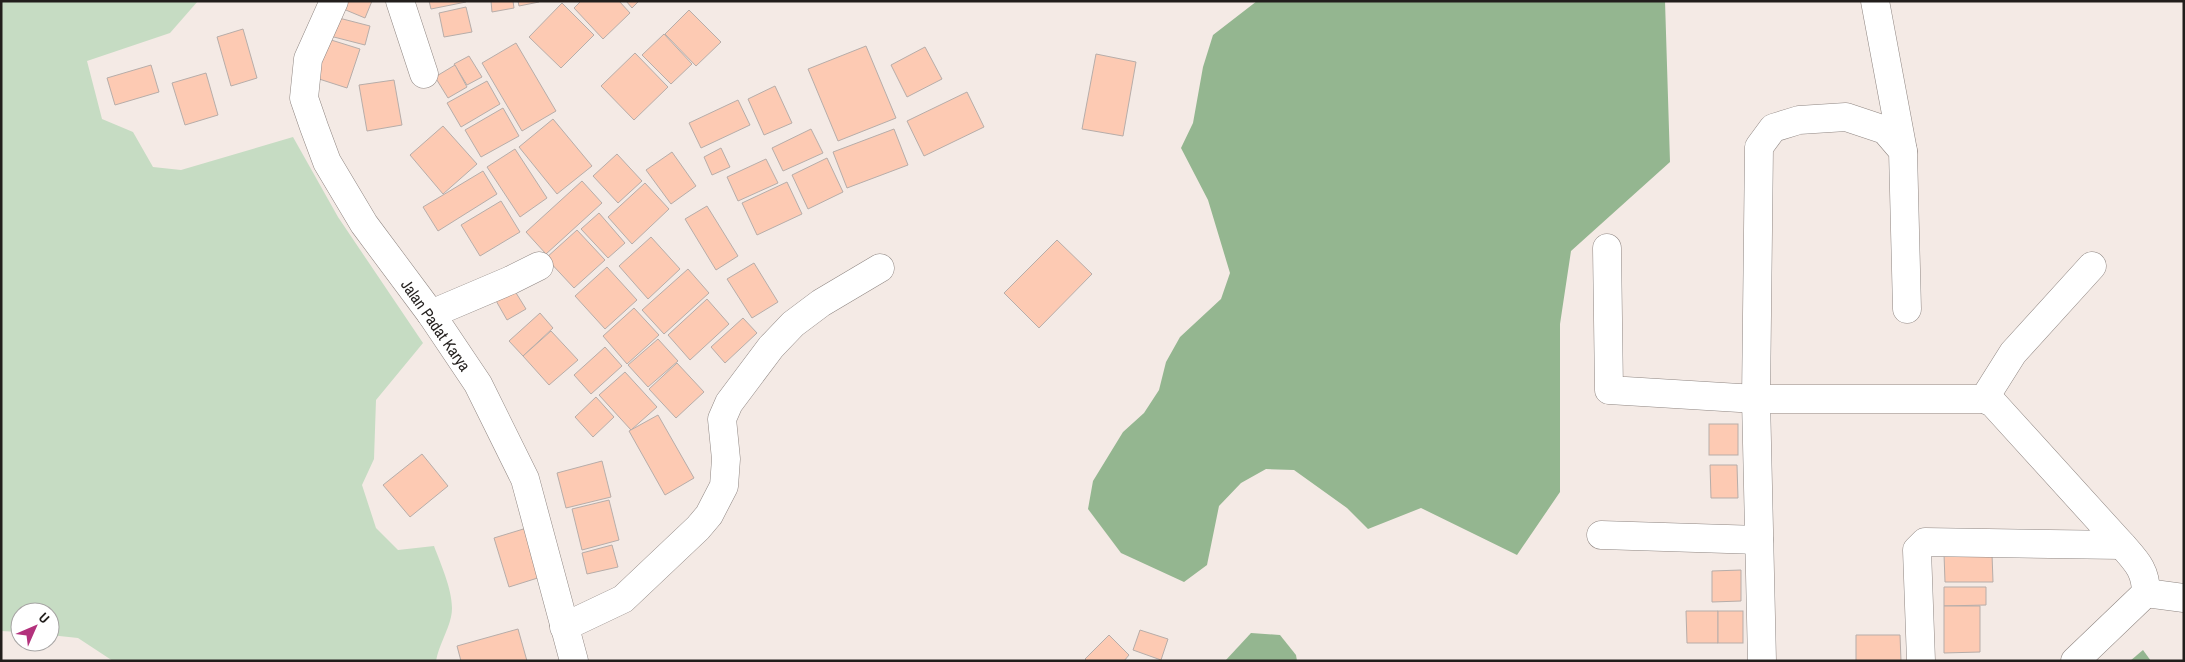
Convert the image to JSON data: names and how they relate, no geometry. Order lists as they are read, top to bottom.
{
  "streets": {
    "street": ["Jalan Padat Karya"]
  },
  "north": "top right"
}
